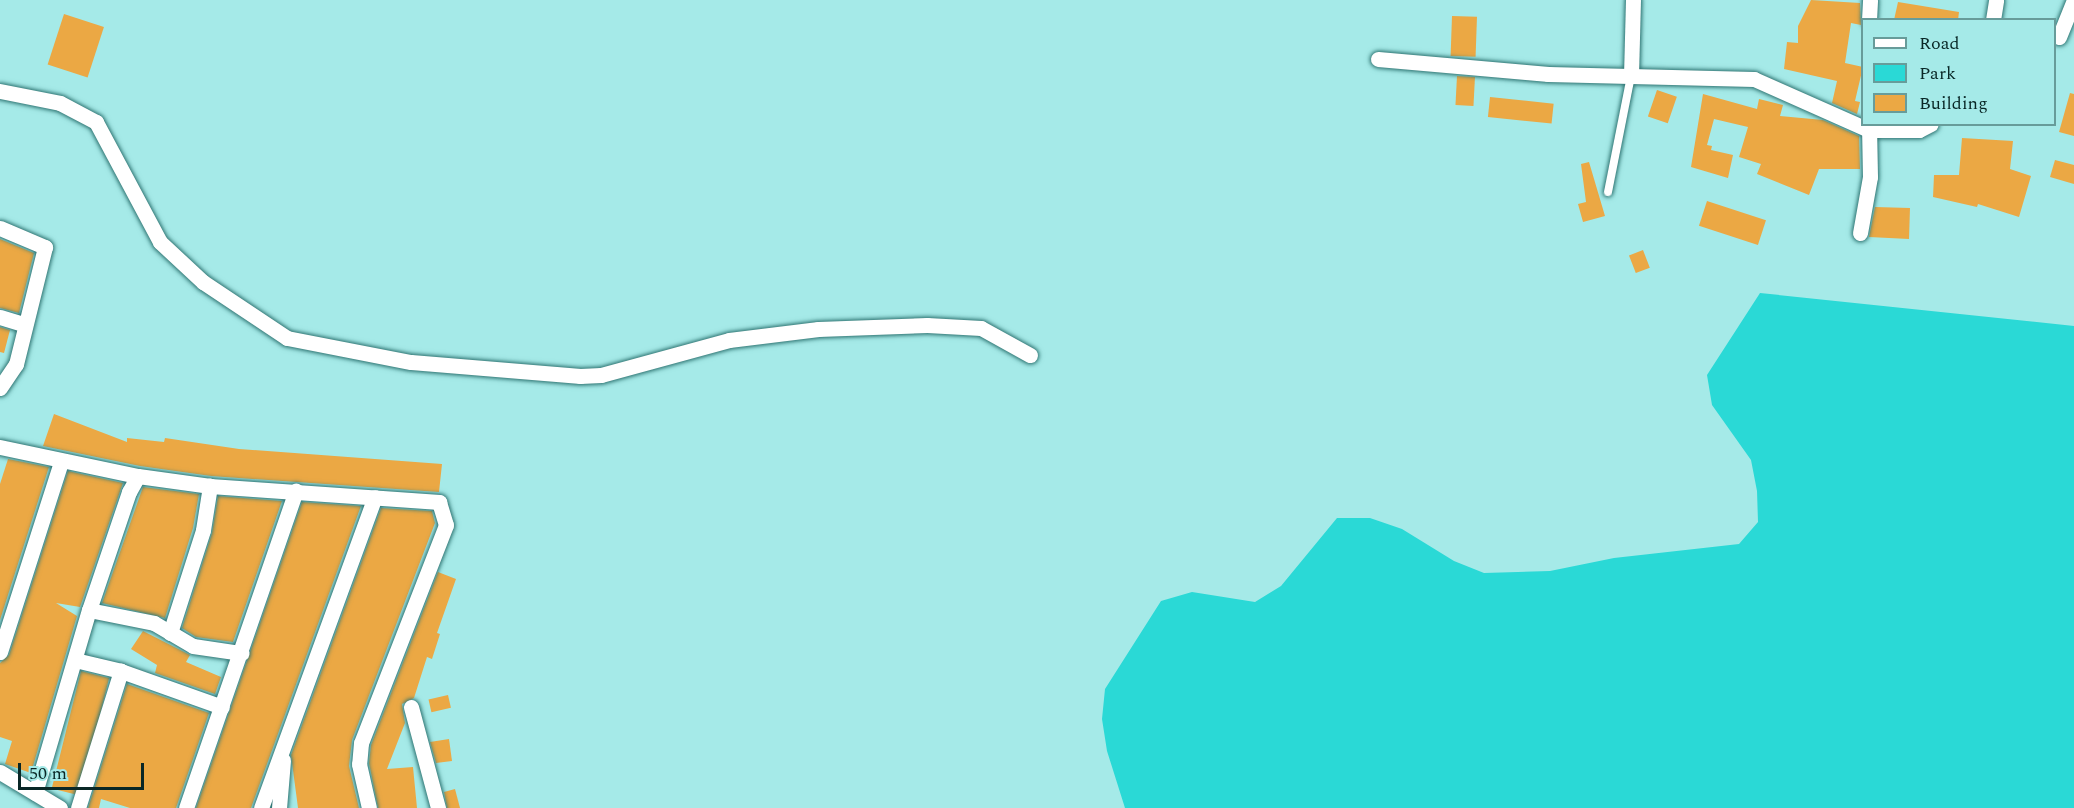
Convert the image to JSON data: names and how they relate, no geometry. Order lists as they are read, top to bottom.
{
  "legend": ["Road", "Park", "Building"],
  "scale_bar": "50 m"
}
